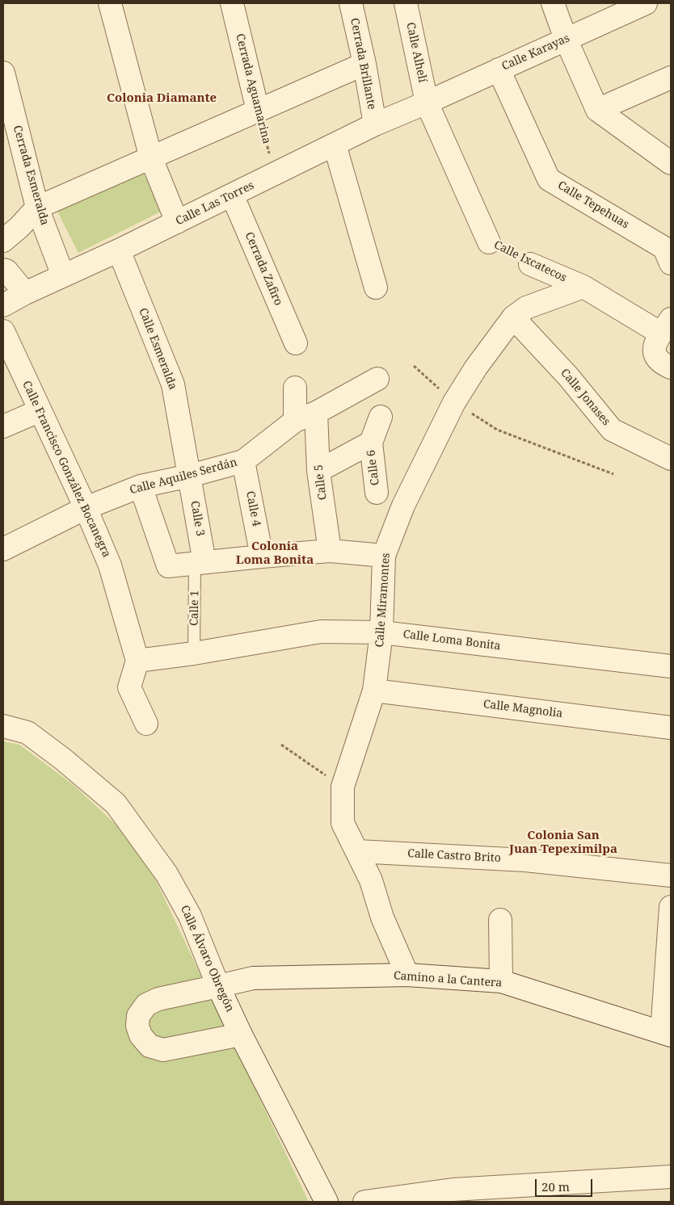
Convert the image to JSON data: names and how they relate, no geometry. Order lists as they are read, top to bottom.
{
  "streets": {
    "street": [
      "Calle Alhelí",
      "Calle Karayas",
      "Cerrada Brillante",
      "Cerrada Aguamarina",
      "Cerrada Esmeralda",
      "Calle Las Torres",
      "Calle Tepehuas",
      "Calle Ixcatecos",
      "Cerrada Zafiro",
      "Calle Esmeralda",
      "Calle Jonases",
      "Calle 6",
      "Calle Francisco González Bocanegra",
      "Calle Aquiles Serdán",
      "Calle 5",
      "Calle 4",
      "Calle 3",
      "Calle Miramontes",
      "Calle Loma Bonita",
      "Calle Magnolia",
      "Calle Castro Brito",
      "Calle Álvaro Obregón",
      "Camino a la Cantera"
    ],
    "lane": ["Calle 1"]
  },
  "crossings": [
    ["Calle Alhelí", "Calle Karayas"],
    ["Calle Alhelí", "Calle Las Torres"],
    ["Calle Alhelí", "Calle Ixcatecos"],
    ["Calle Karayas", "Calle Las Torres"],
    ["Calle Karayas", "Calle Tepehuas"],
    ["Calle Karayas", "Calle Ixcatecos"],
    ["Cerrada Brillante", "Calle Las Torres"],
    ["Cerrada Aguamarina", "Calle Las Torres"],
    ["Cerrada Esmeralda", "Calle Las Torres"],
    ["Calle Las Torres", "Calle Ixcatecos"],
    ["Calle Las Torres", "Cerrada Zafiro"],
    ["Calle Las Torres", "Calle Esmeralda"],
    ["Calle Ixcatecos", "Calle Miramontes"],
    ["Calle Esmeralda", "Calle Aquiles Serdán"],
    ["Calle Esmeralda", "Calle 3"],
    ["Calle Jonases", "Calle Miramontes"],
    ["Calle Francisco González Bocanegra", "Calle Aquiles Serdán"],
    ["Calle Francisco González Bocanegra", "Calle Loma Bonita"],
    ["Calle Aquiles Serdán", "Calle 5"],
    ["Calle Aquiles Serdán", "Calle 4"],
    ["Calle Aquiles Serdán", "Calle 3"],
    ["Calle 3", "Calle 1"],
    ["Calle Miramontes", "Calle Loma Bonita"],
    ["Calle Miramontes", "Calle Magnolia"],
    ["Calle Miramontes", "Calle Castro Brito"],
    ["Calle Miramontes", "Camino a la Cantera"],
    ["Calle 1", "Calle Loma Bonita"],
    ["Calle Álvaro Obregón", "Camino a la Cantera"]
  ],
  "districts": ["Colonia Diamante", "Colonia Loma Bonita", "Colonia San Juan Tepeximilpa"],
  "scale_bar": "20 m"
}
